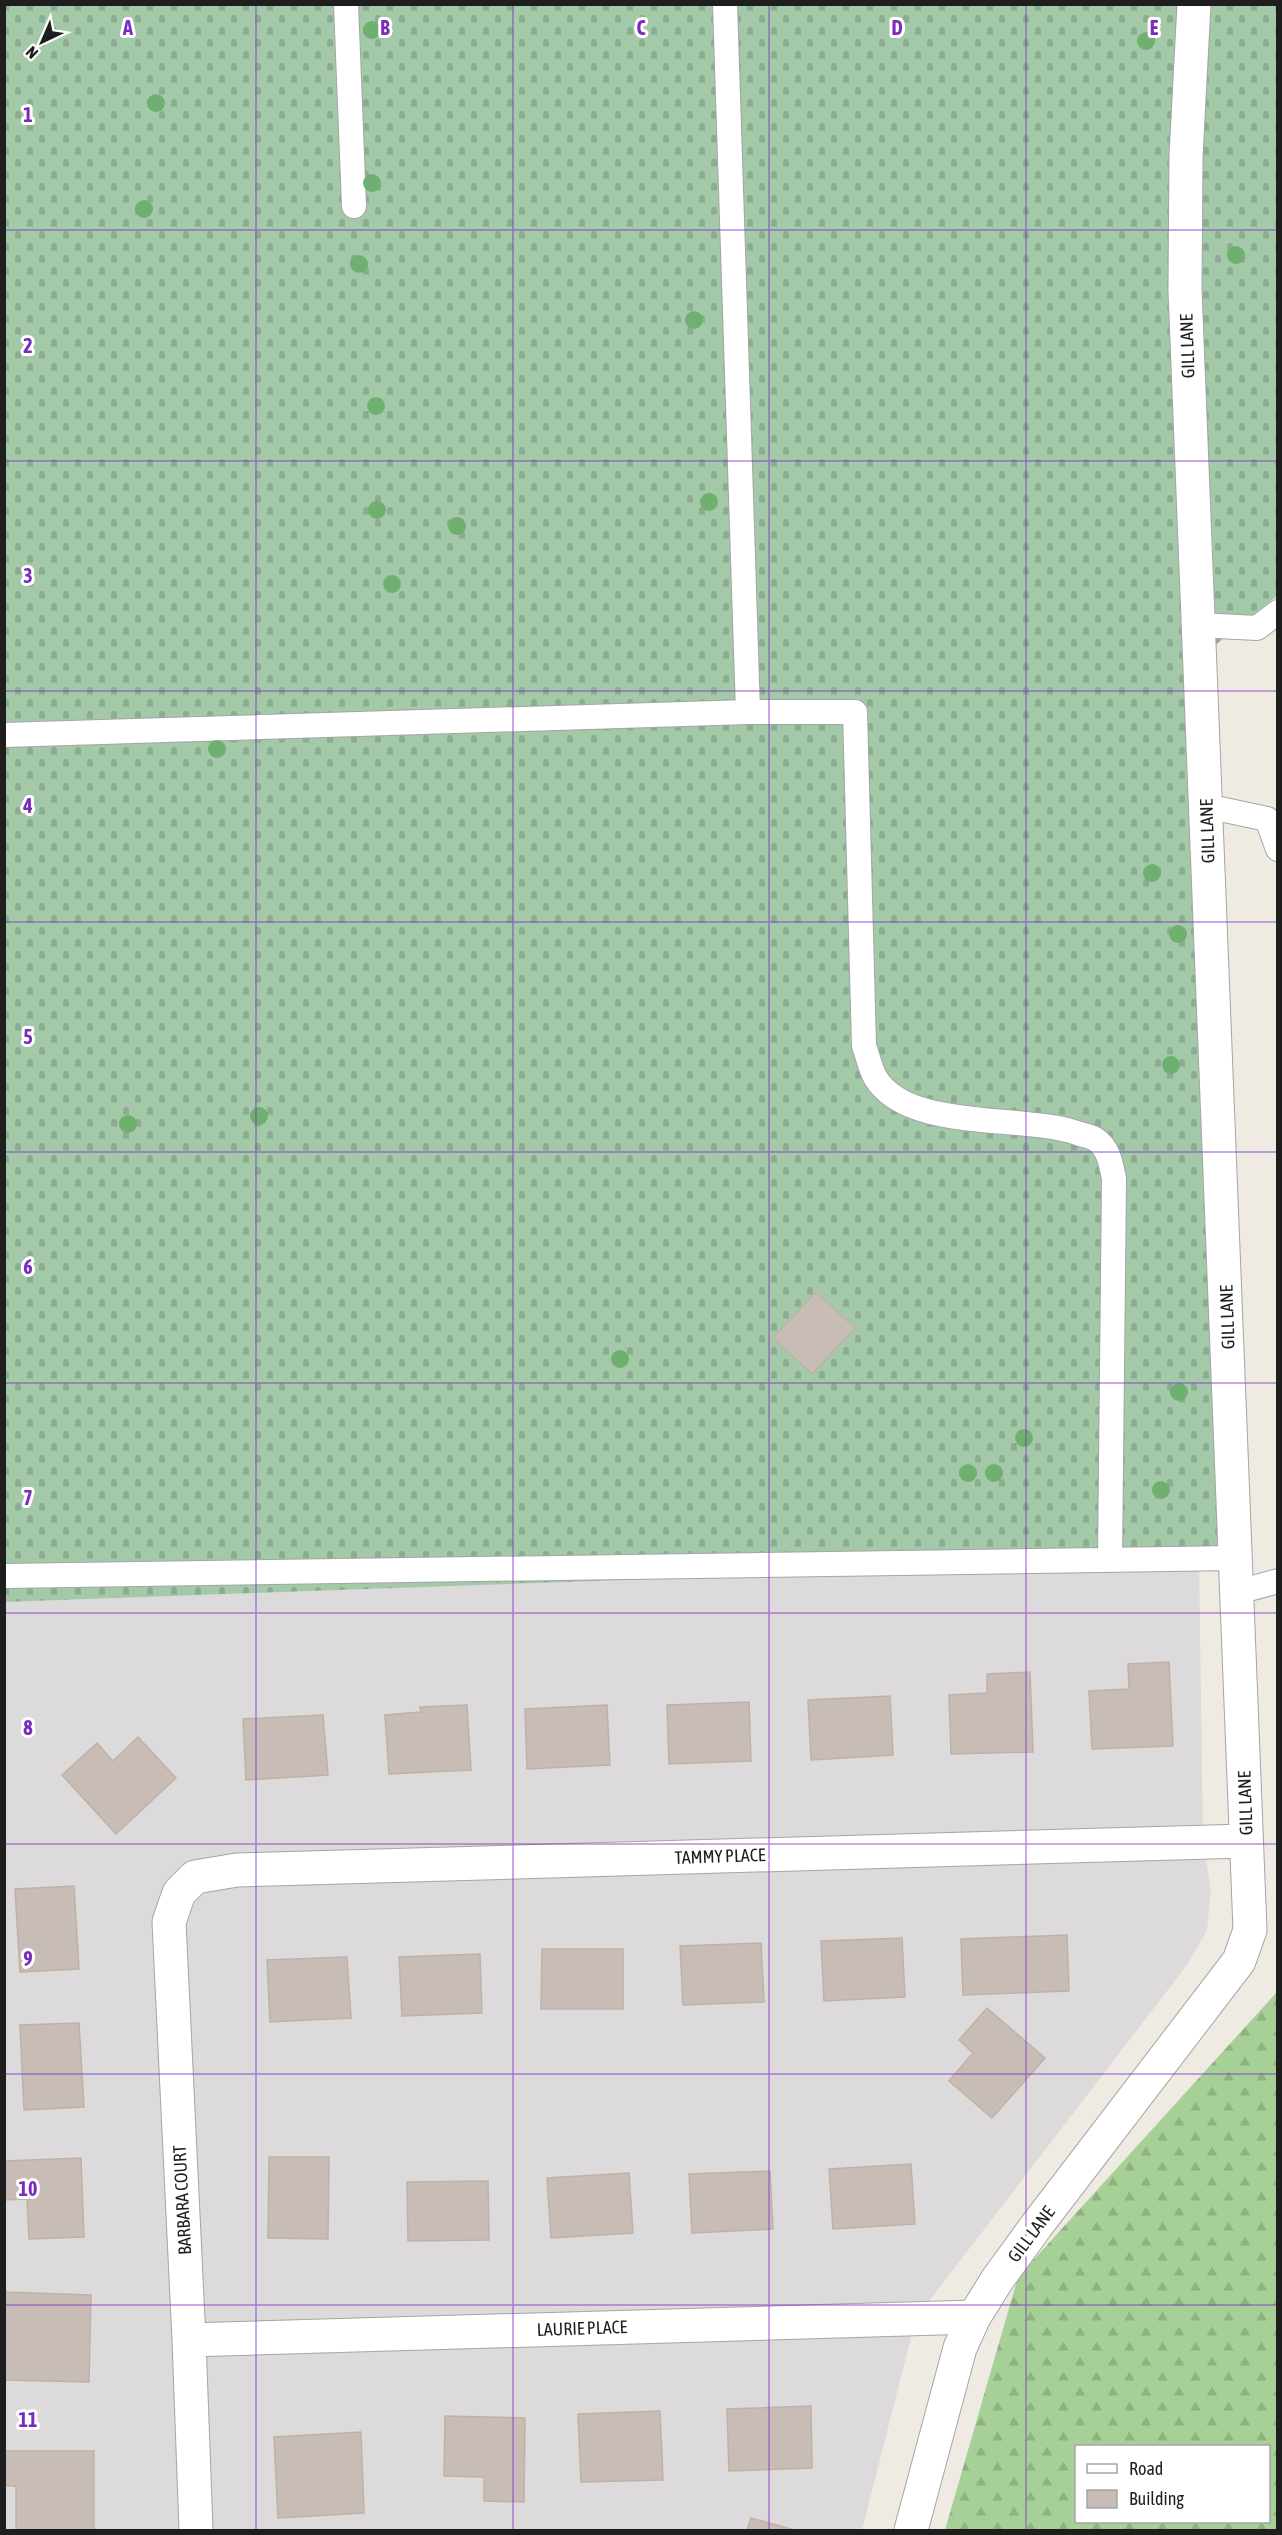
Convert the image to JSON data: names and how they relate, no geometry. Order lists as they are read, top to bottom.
{
  "streets": {
    "street": [
      "GILL LANE",
      "TAMMY PLACE",
      "BARBARA COURT",
      "LAURIE PLACE"
    ]
  },
  "crossings": [
    ["GILL LANE", "TAMMY PLACE"],
    ["GILL LANE", "LAURIE PLACE"],
    ["TAMMY PLACE", "BARBARA COURT"],
    ["BARBARA COURT", "LAURIE PLACE"]
  ],
  "legend": ["Road", "Building"],
  "north": "bottom left",
  "grid": {
    "columns": [
      "A",
      "B",
      "C",
      "D",
      "E"
    ],
    "rows": [
      "1",
      "2",
      "3",
      "4",
      "5",
      "6",
      "7",
      "8",
      "9",
      "10",
      "11"
    ]
  }
}
